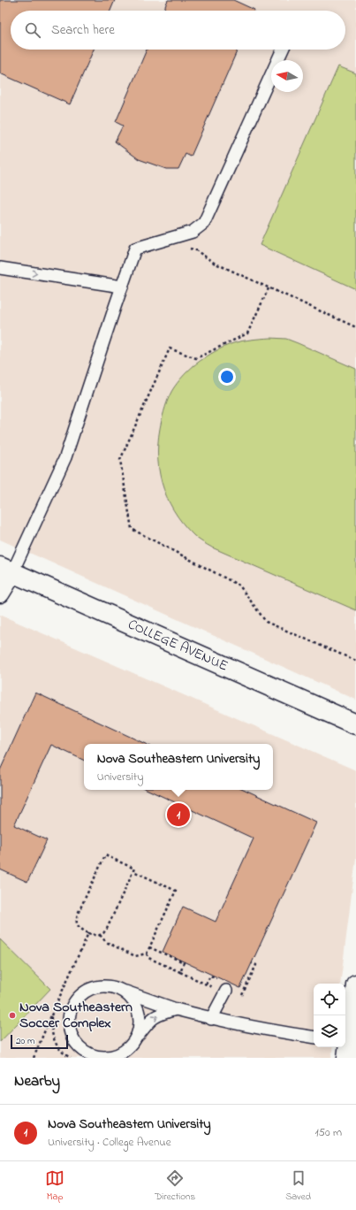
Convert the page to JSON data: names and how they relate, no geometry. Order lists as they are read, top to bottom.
{
  "streets": {
    "street": ["COLLEGE AVENUE"]
  },
  "places": ["Nova Southeastern Soccer Complex"],
  "scale_bar": "20 m",
  "north": "left",
  "page": {
    "search": "Search here",
    "popup": ["Nova Southeastern University", "University"],
    "pins": "1",
    "scale": "20 m",
    "heading": "Nearby",
    "list": [
      {
        "mark": "1",
        "name": "Nova Southeastern University",
        "note": "University · College Avenue",
        "value": "150 m"
      }
    ],
    "nav": ["Map", "Directions", "Saved"]
  }
}
